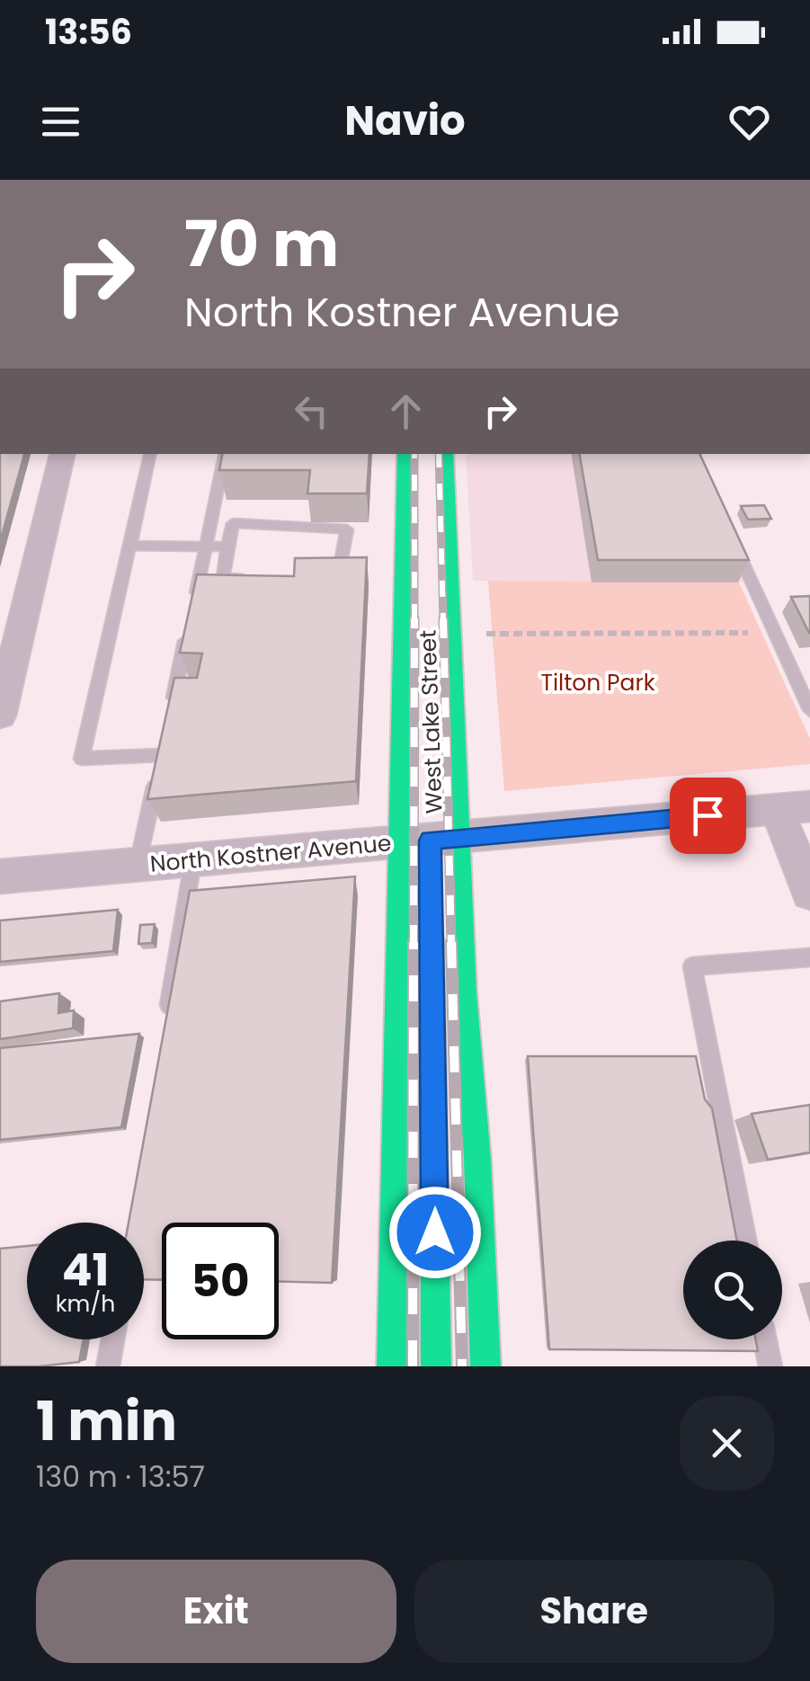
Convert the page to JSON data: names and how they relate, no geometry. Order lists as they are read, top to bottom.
{
  "streets": {
    "main road": ["West Lake Street"],
    "street": ["North Kostner Avenue"]
  },
  "crossings": [
    ["West Lake Street", "North Kostner Avenue"]
  ],
  "parks": ["Tilton Park"],
  "page": {
    "status": "13:56",
    "header": "Navio",
    "turn": ["70 m", "North Kostner Avenue"],
    "speed": "41 km/h",
    "limit": "50",
    "heading": ["1 min", "130 m · 13:57"],
    "buttons": ["Exit", "Share"]
  }
}
